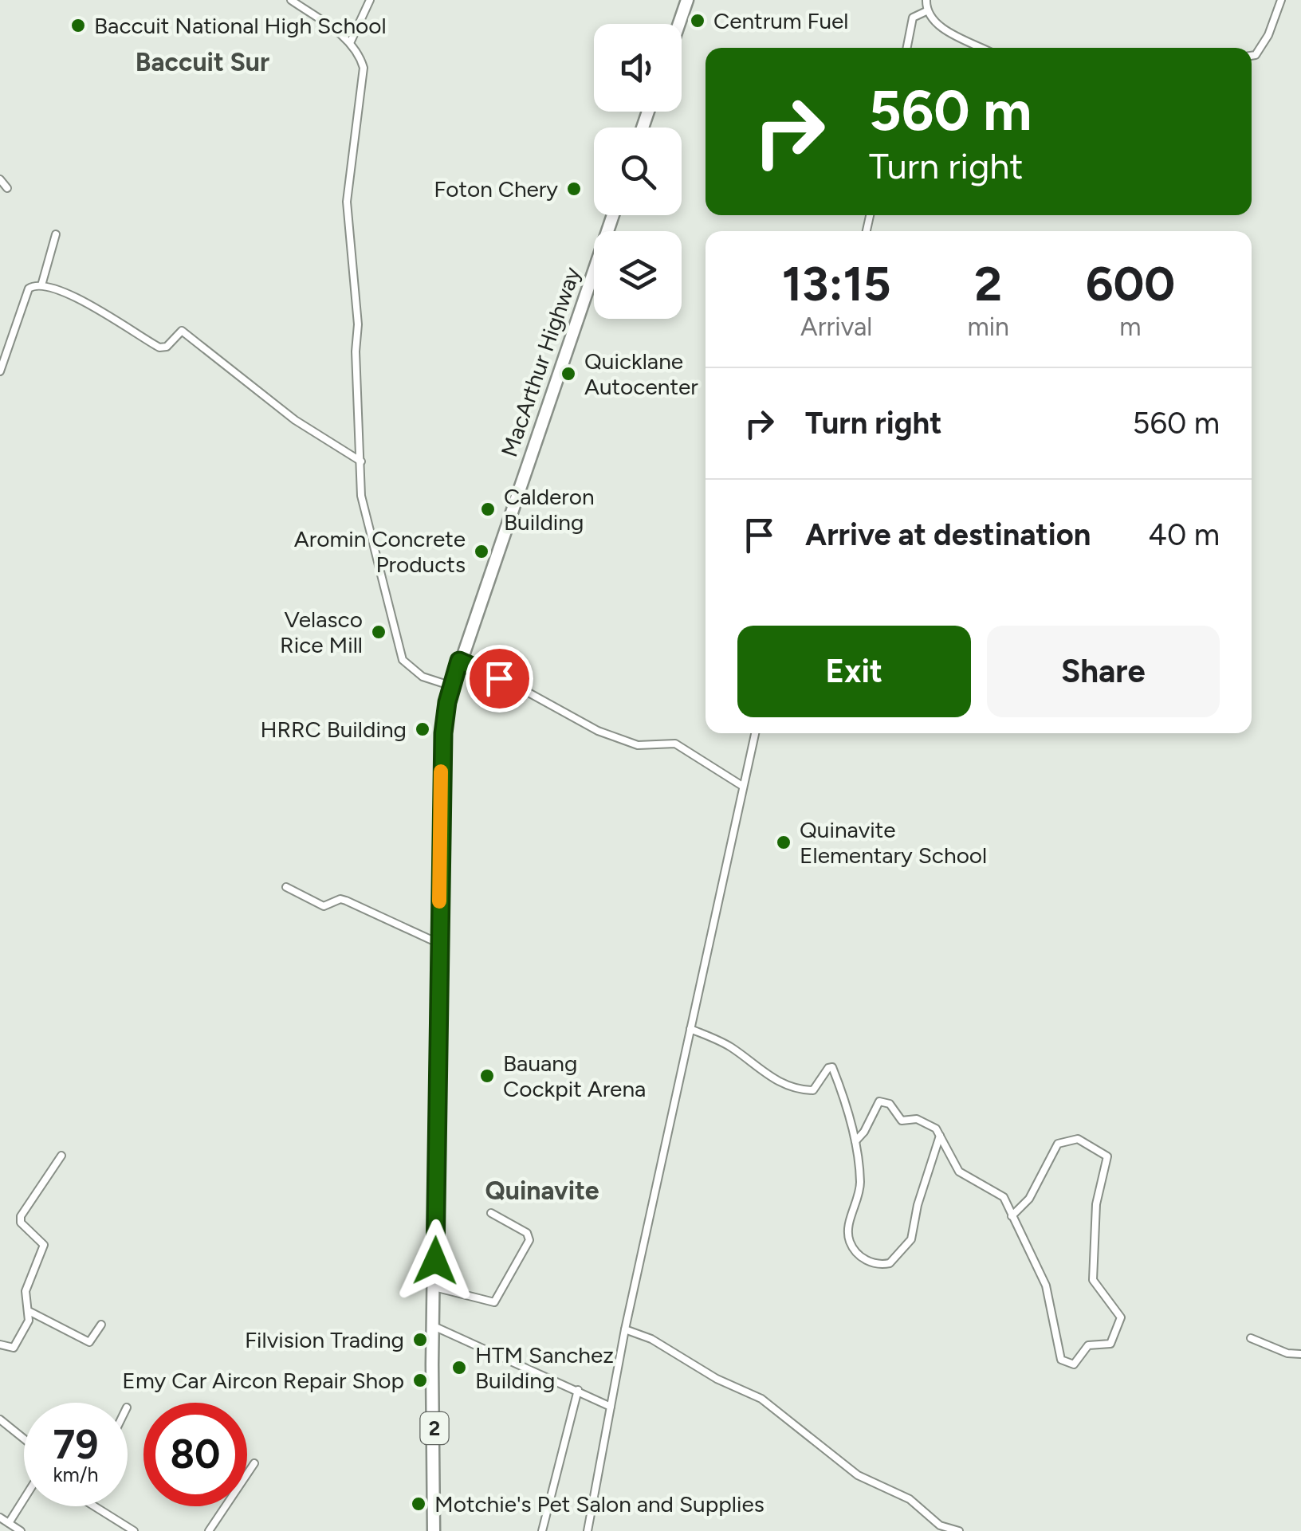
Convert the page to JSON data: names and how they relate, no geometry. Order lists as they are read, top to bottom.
{
  "streets": {
    "highway": ["MacArthur Highway", "2"]
  },
  "districts": ["Baccuit Sur", "Quinavite"],
  "places": [
    "Centrum Fuel",
    "Baccuit National High School",
    "Foton Chery",
    "Quicklane Autocenter",
    "Calderon Building",
    "Aromin Concrete Products",
    "Velasco Rice Mill",
    "HRRC Building",
    "Quinavite Elementary School",
    "Bauang Cockpit Arena",
    "Filvision Trading",
    "HTM Sanchez Building",
    "Emy Car Aircon Repair Shop",
    "Motchie's Pet Salon and Supplies"
  ],
  "page": {
    "turn": ["560 m", "Turn right"],
    "eta": [
      "13:15",
      "Arrival",
      "2",
      "min",
      "600",
      "m"
    ],
    "list": [
      {
        "name": "Turn right",
        "value": "560 m"
      },
      {
        "name": "Arrive at destination",
        "value": "40 m"
      }
    ],
    "buttons": ["Exit", "Share"],
    "speed": "79 km/h",
    "limit": "80"
  }
}
